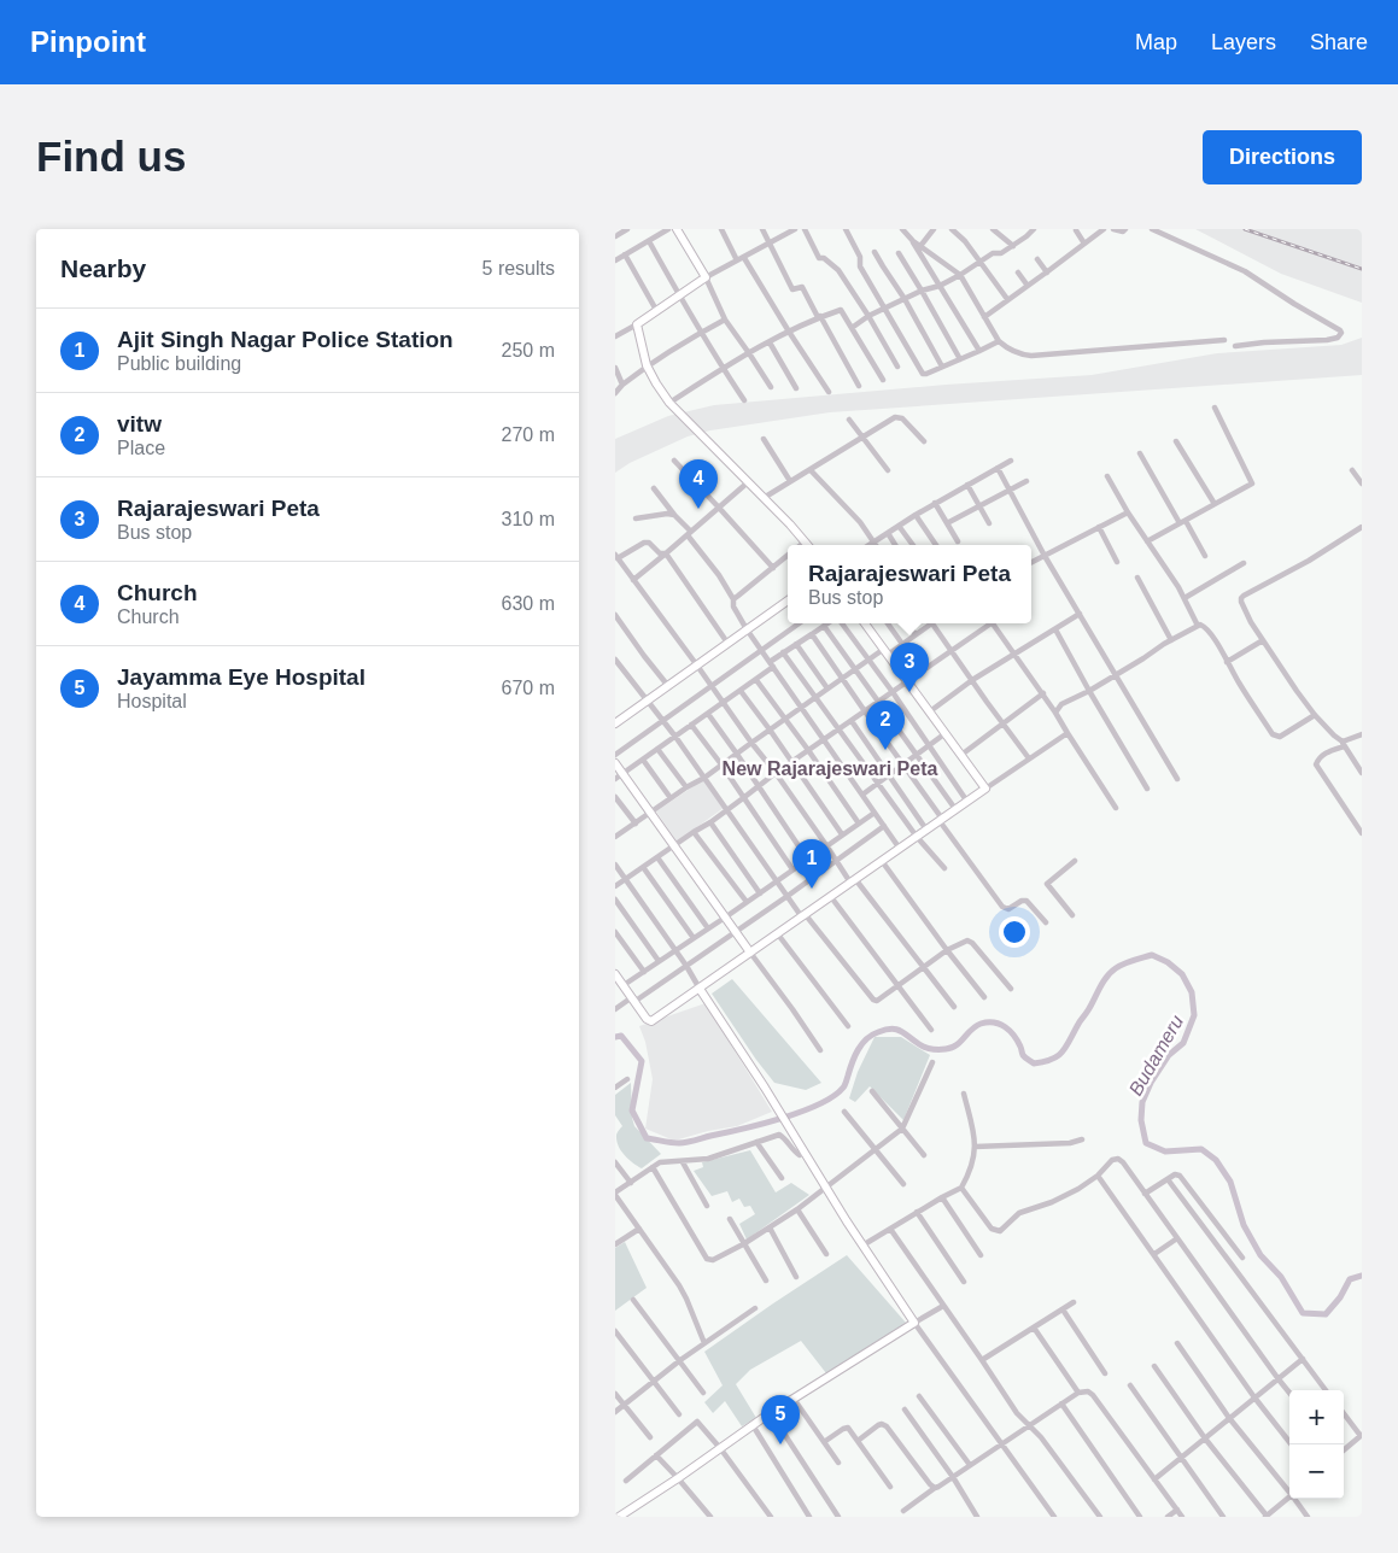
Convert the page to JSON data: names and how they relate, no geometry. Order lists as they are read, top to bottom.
{
  "districts": ["New Rajarajeswari Peta"],
  "water": ["Budameru"],
  "page": {
    "header": "Pinpoint",
    "nav": ["Map", "Layers", "Share"],
    "buttons": "Directions",
    "title": "Find us",
    "heading": ["Nearby", "5 results"],
    "list": [
      {
        "mark": "1",
        "name": "Ajit Singh Nagar Police Station",
        "note": "Public building",
        "value": "250 m"
      },
      {
        "mark": "2",
        "name": "vitw",
        "note": "Place",
        "value": "270 m"
      },
      {
        "mark": "3",
        "name": "Rajarajeswari Peta",
        "note": "Bus stop",
        "value": "310 m"
      },
      {
        "mark": "4",
        "name": "Church",
        "note": "Church",
        "value": "630 m"
      },
      {
        "mark": "5",
        "name": "Jayamma Eye Hospital",
        "note": "Hospital",
        "value": "670 m"
      }
    ],
    "pins": [
      "4",
      "3",
      "2",
      "1",
      "5"
    ],
    "popup": ["Rajarajeswari Peta", "Bus stop"],
    "map_buttons": ["+", "−"]
  }
}
